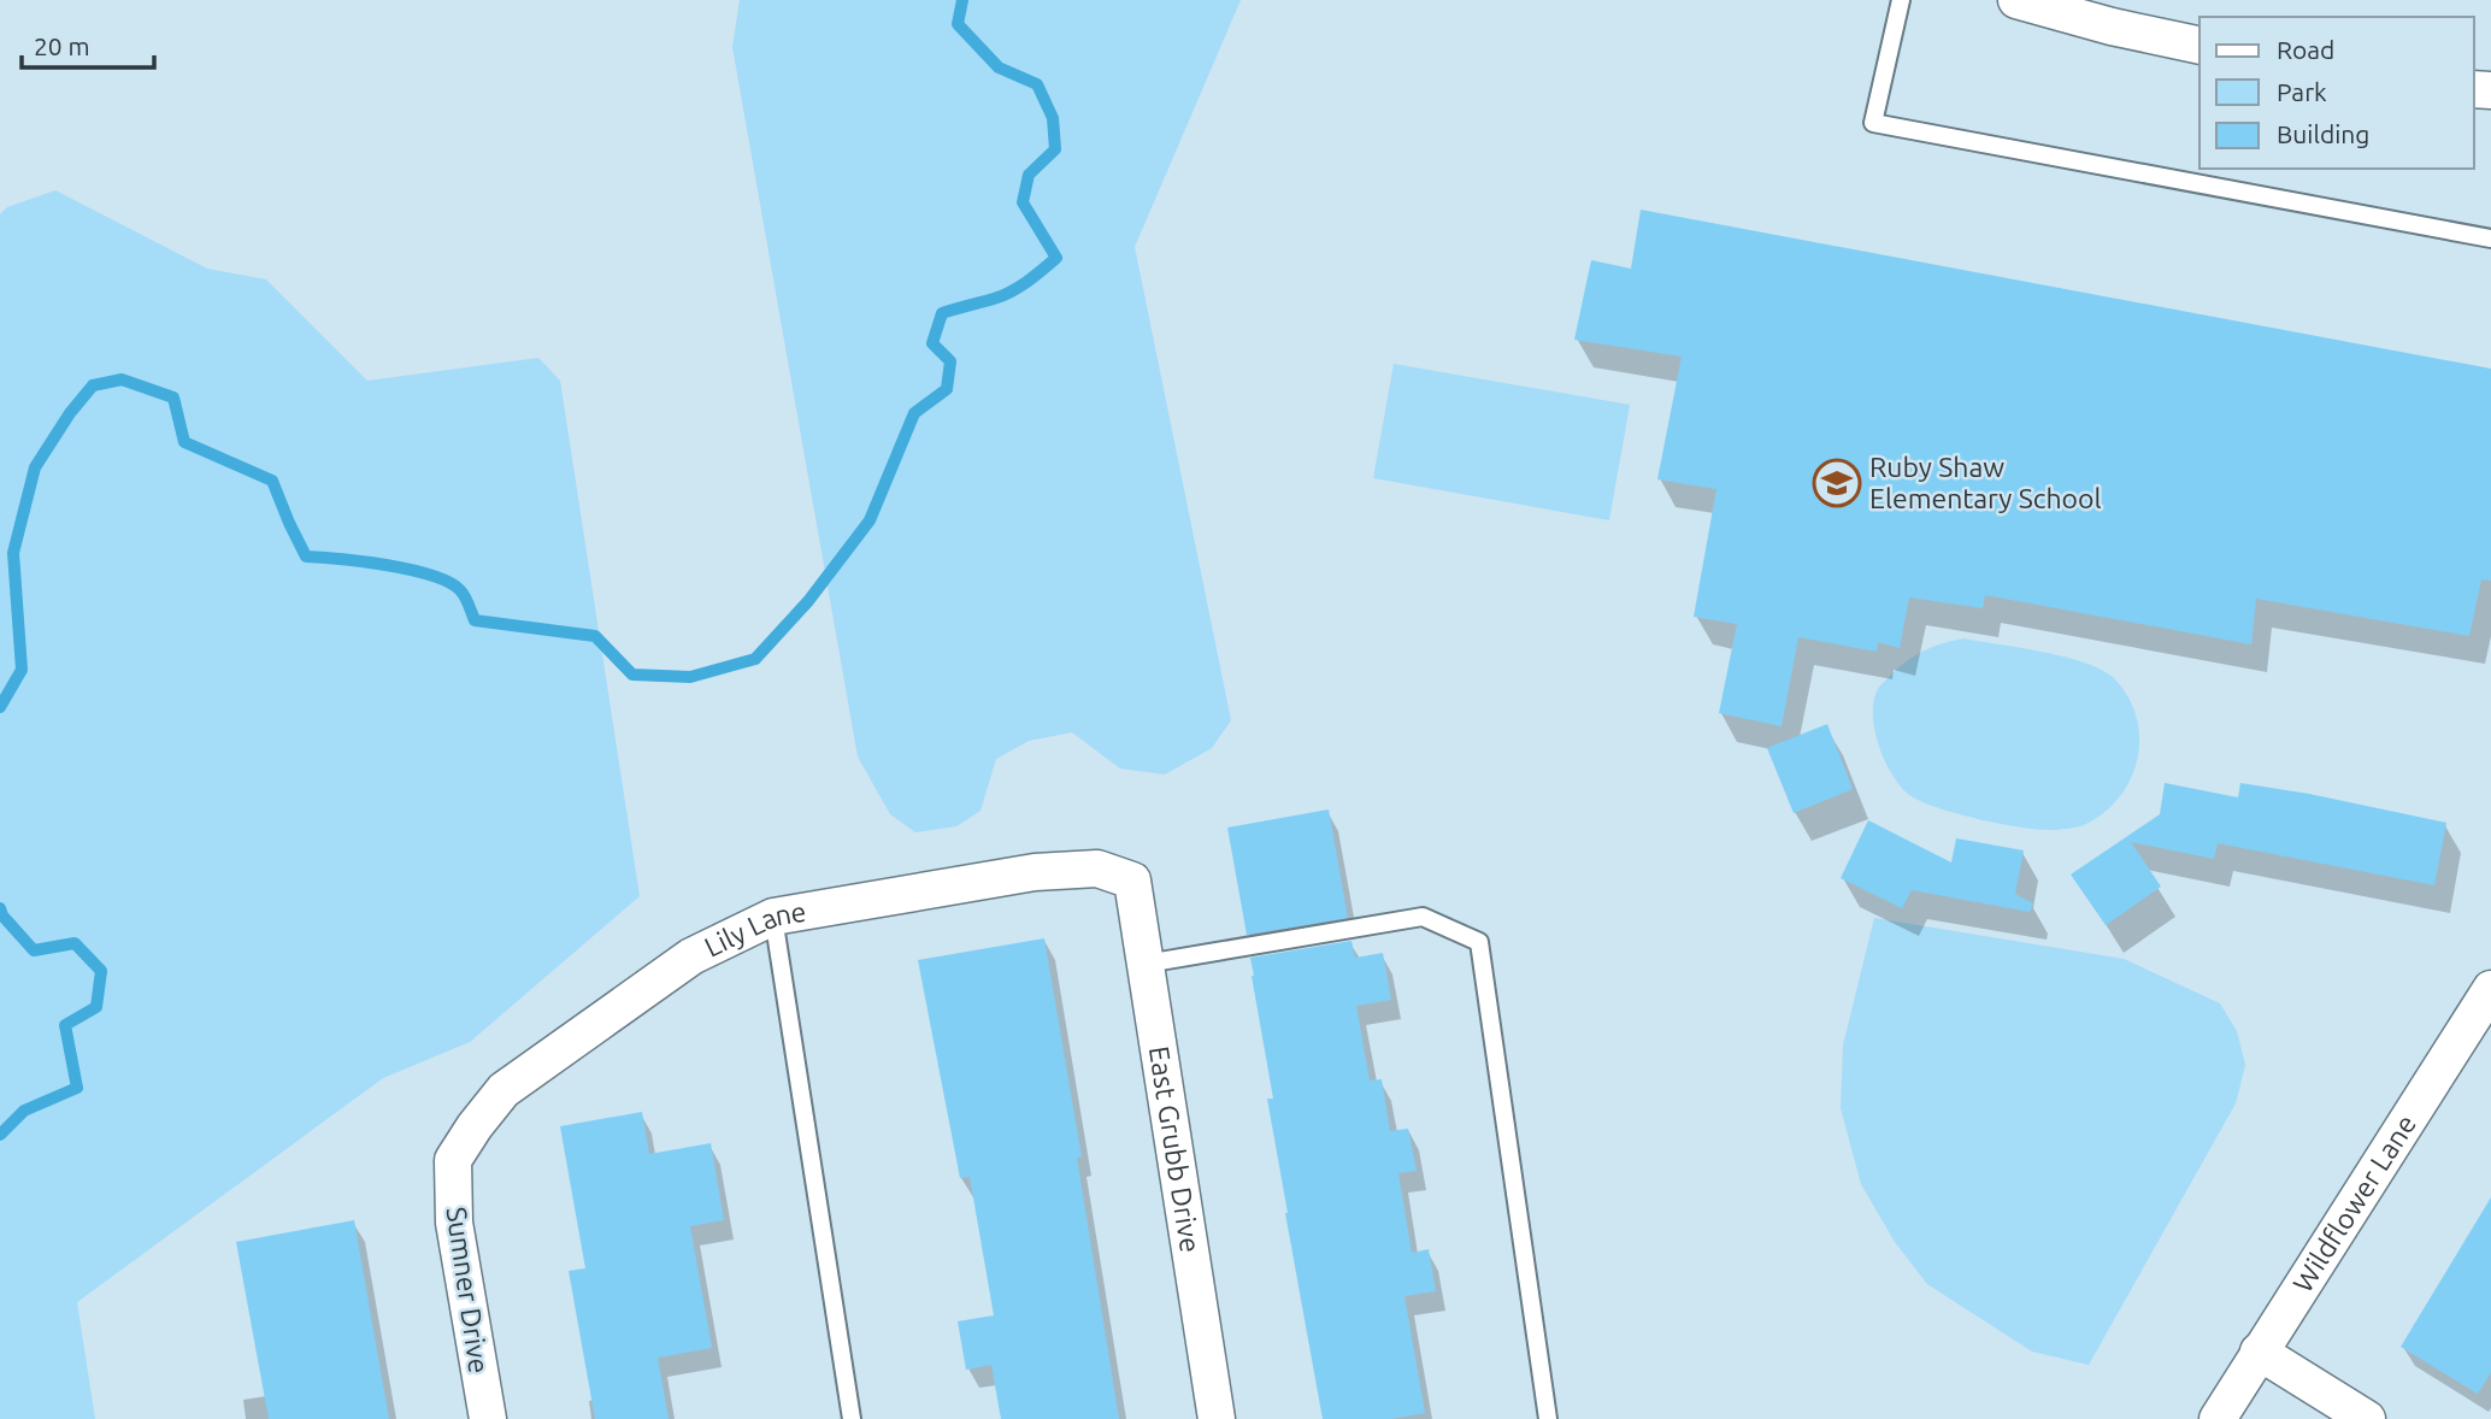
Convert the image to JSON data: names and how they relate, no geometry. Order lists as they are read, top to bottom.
{
  "streets": {
    "street": [
      "Lily Lane",
      "East Grubb Drive",
      "Wildflower Lane",
      "Sumner Drive"
    ]
  },
  "crossings": [
    ["Lily Lane", "East Grubb Drive"],
    ["Lily Lane", "Sumner Drive"]
  ],
  "places": {
    "school or university": ["Ruby Shaw Elementary School"]
  },
  "legend": ["Road", "Park", "Building"],
  "scale_bar": "20 m"
}
